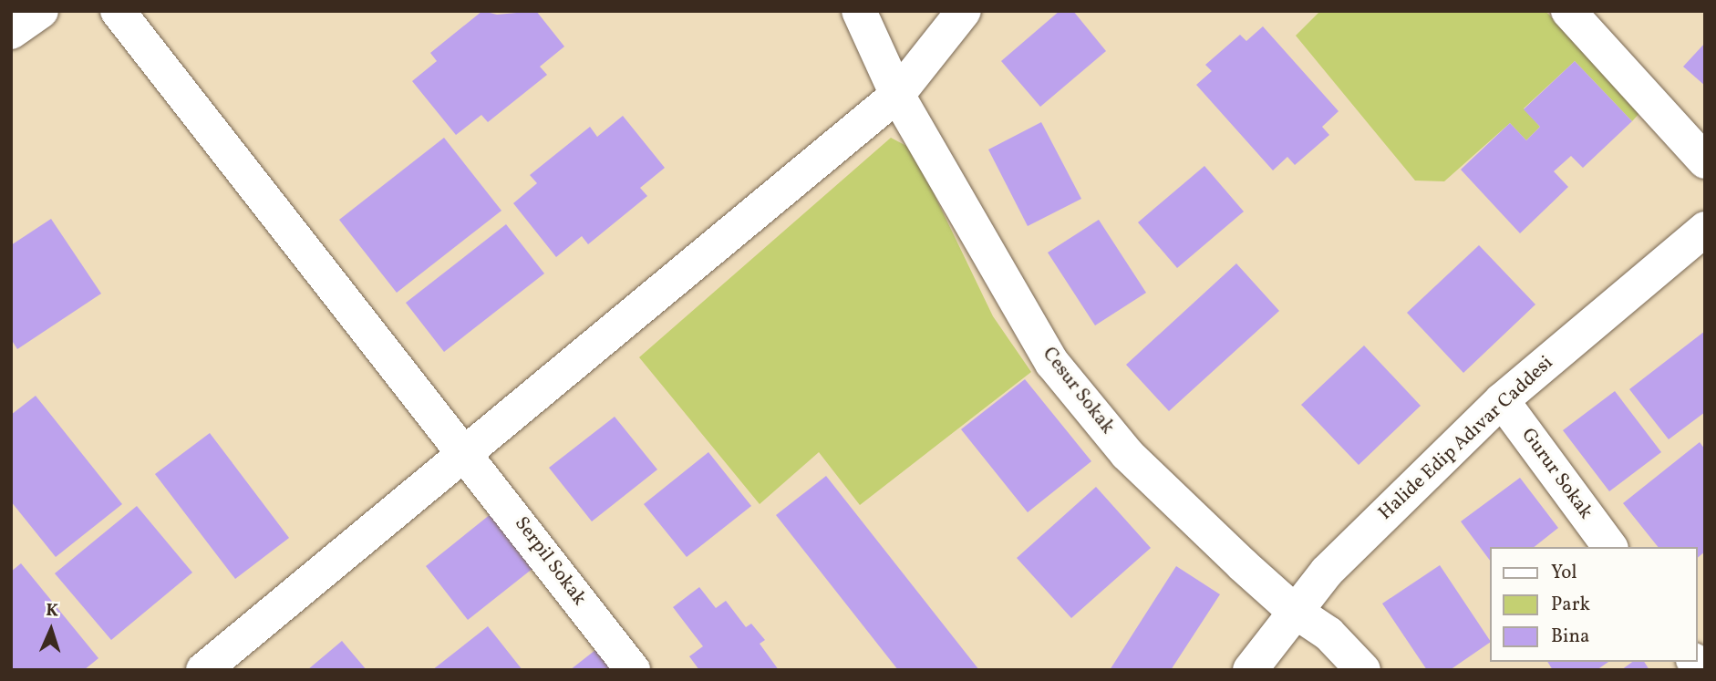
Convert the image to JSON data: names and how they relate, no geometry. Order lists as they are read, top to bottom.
{
  "streets": {
    "street": [
      "Cesur Sokak",
      "Halide Edip Adıvar Caddesi",
      "Gurur Sokak",
      "Serpil Sokak"
    ]
  },
  "crossings": [
    ["Cesur Sokak", "Halide Edip Adıvar Caddesi"],
    ["Halide Edip Adıvar Caddesi", "Gurur Sokak"]
  ],
  "legend": ["Yol", "Park", "Bina"],
  "north": "top"
}
